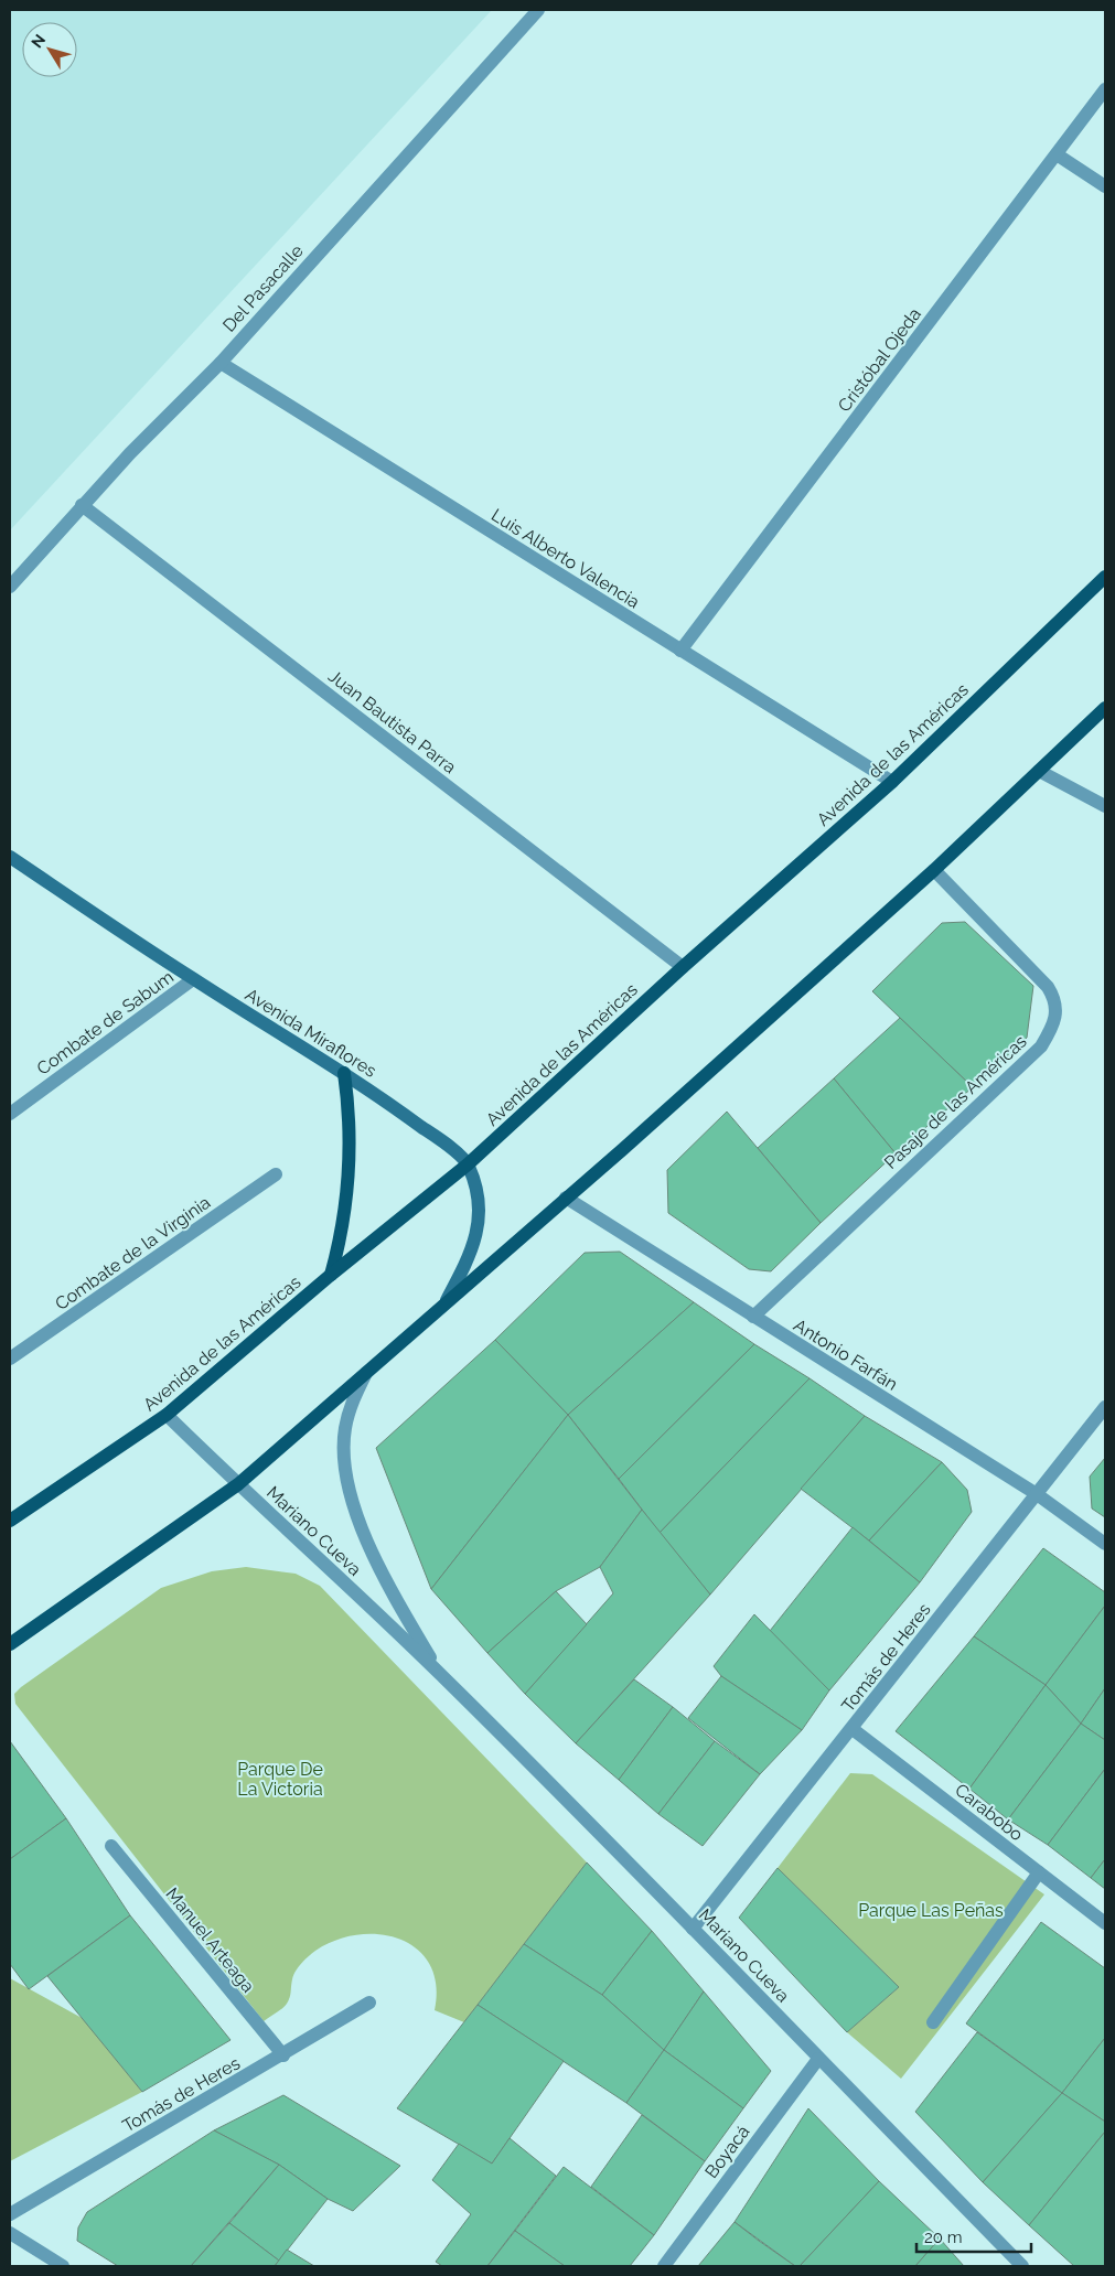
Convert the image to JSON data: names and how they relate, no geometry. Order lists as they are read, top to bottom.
{
  "streets": {
    "main road": ["Avenida de las Américas"],
    "street": [
      "Del Pasacalle",
      "Cristóbal Ojeda",
      "Luis Alberto Valencia",
      "Juan Bautista Parra",
      "Combate de Sabum",
      "Avenida Miraflores",
      "Pasaje de las Américas",
      "Combate de la Virginia",
      "Antonio Farfán",
      "Mariano Cueva",
      "Tomás de Heres",
      "Carabobo",
      "Manuel Arteaga",
      "Boyacá"
    ]
  },
  "crossings": [
    ["Del Pasacalle", "Luis Alberto Valencia"],
    ["Del Pasacalle", "Juan Bautista Parra"],
    ["Cristóbal Ojeda", "Luis Alberto Valencia"],
    ["Luis Alberto Valencia", "Avenida de las Américas"],
    ["Juan Bautista Parra", "Avenida de las Américas"],
    ["Avenida de las Américas", "Avenida Miraflores"],
    ["Avenida de las Américas", "Mariano Cueva"],
    ["Combate de Sabum", "Avenida Miraflores"],
    ["Pasaje de las Américas", "Antonio Farfán"],
    ["Antonio Farfán", "Tomás de Heres"],
    ["Mariano Cueva", "Tomás de Heres"],
    ["Mariano Cueva", "Boyacá"],
    ["Tomás de Heres", "Carabobo"],
    ["Tomás de Heres", "Manuel Arteaga"]
  ],
  "parks": ["Parque De La Victoria", "Parque Las Peñas"],
  "scale_bar": "20 m",
  "north": "top left"
}
